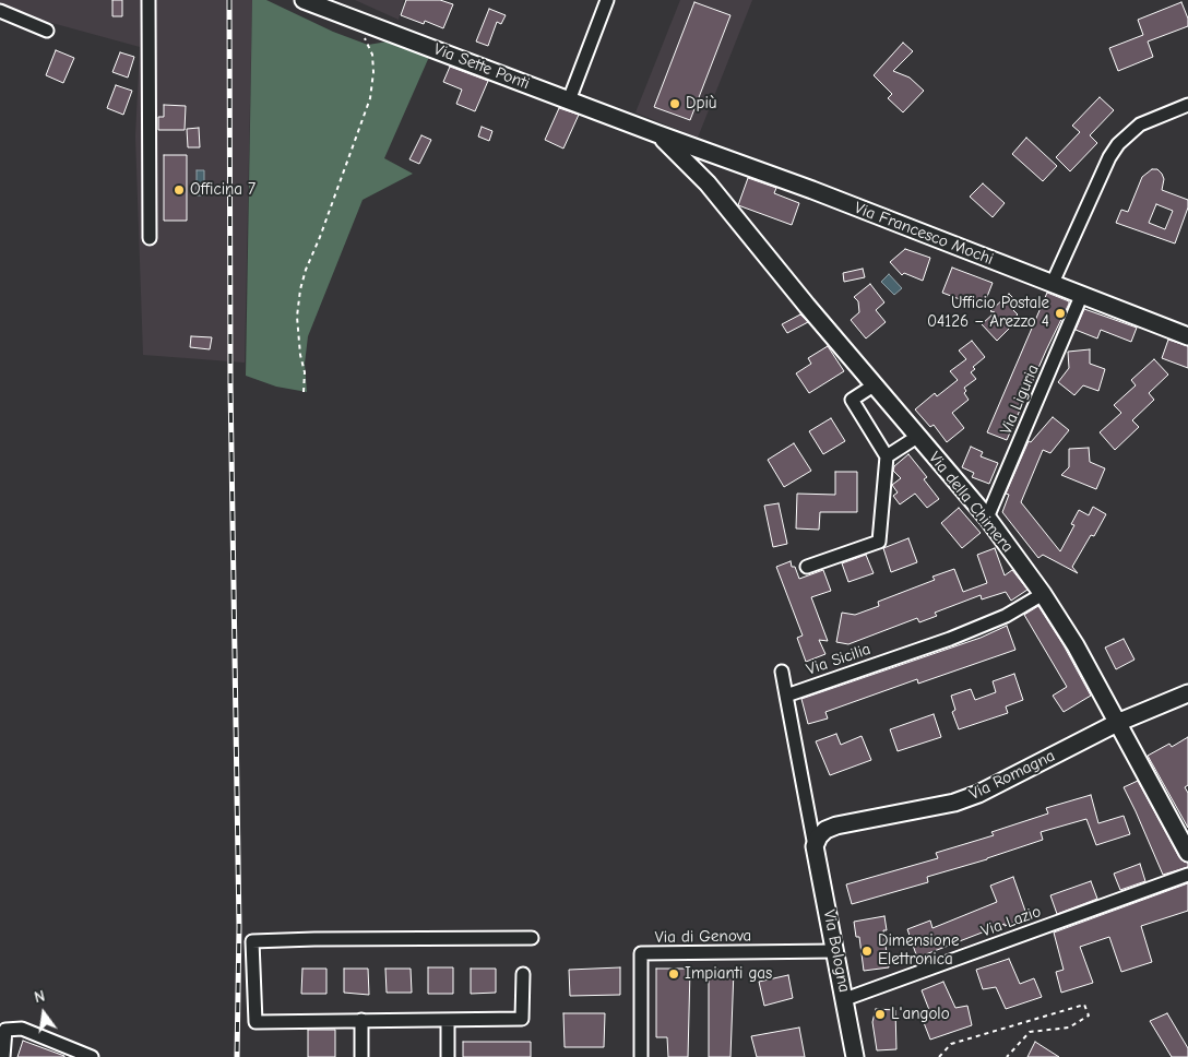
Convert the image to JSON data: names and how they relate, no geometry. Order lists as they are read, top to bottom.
{
  "streets": {
    "main road": [
      "Via Sette Ponti",
      "Via Francesco Mochi",
      "Via della Chimera",
      "Via Romagna",
      "Via Bologna"
    ],
    "street": [
      "Via Liguria",
      "Via Sicilia",
      "Via Lazio",
      "Via di Genova"
    ]
  },
  "crossings": [
    ["Via Sette Ponti", "Via Francesco Mochi"],
    ["Via Sette Ponti", "Via della Chimera"],
    ["Via Francesco Mochi", "Via Liguria"],
    ["Via Francesco Mochi", "Via della Chimera"],
    ["Via Liguria", "Via della Chimera"],
    ["Via della Chimera", "Via Sicilia"],
    ["Via della Chimera", "Via Romagna"],
    ["Via Romagna", "Via Bologna"],
    ["Via Lazio", "Via Bologna"],
    ["Via di Genova", "Via Bologna"]
  ],
  "places": [
    "Dpiù",
    "Officina 7",
    "Ufficio Postale 04126 – Arezzo 4",
    "Dimensione Elettronica",
    "Impianti gas",
    "L'angolo"
  ],
  "north": "top"
}
